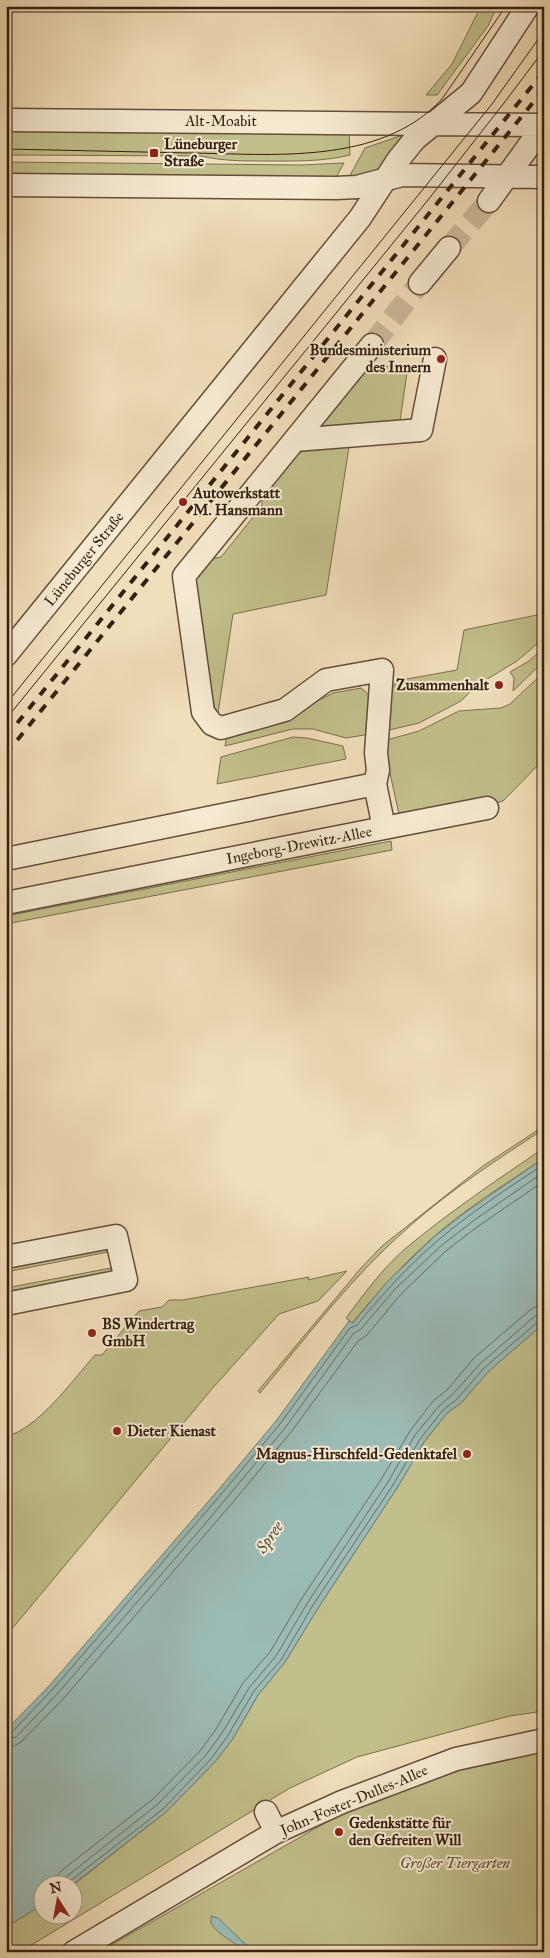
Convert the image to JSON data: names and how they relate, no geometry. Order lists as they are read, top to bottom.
{
  "streets": {
    "street": [
      "Alt-Moabit",
      "Lüneburger Straße",
      "Ingeborg-Drewitz-Allee",
      "John-Foster-Dulles-Allee"
    ]
  },
  "water": ["Spree"],
  "parks": ["Großer Tiergarten"],
  "places": {
    "transit": ["Lüneburger Straße"],
    "other": [
      "Bundesministerium des Innern",
      "Autowerkstatt M. Hansmann",
      "Zusammenhalt",
      "BS Windertrag GmbH",
      "Dieter Kienast",
      "Magnus-Hirschfeld-Gedenktafel",
      "Gedenkstätte für den Gefreiten Will"
    ]
  },
  "north": "top"
}
